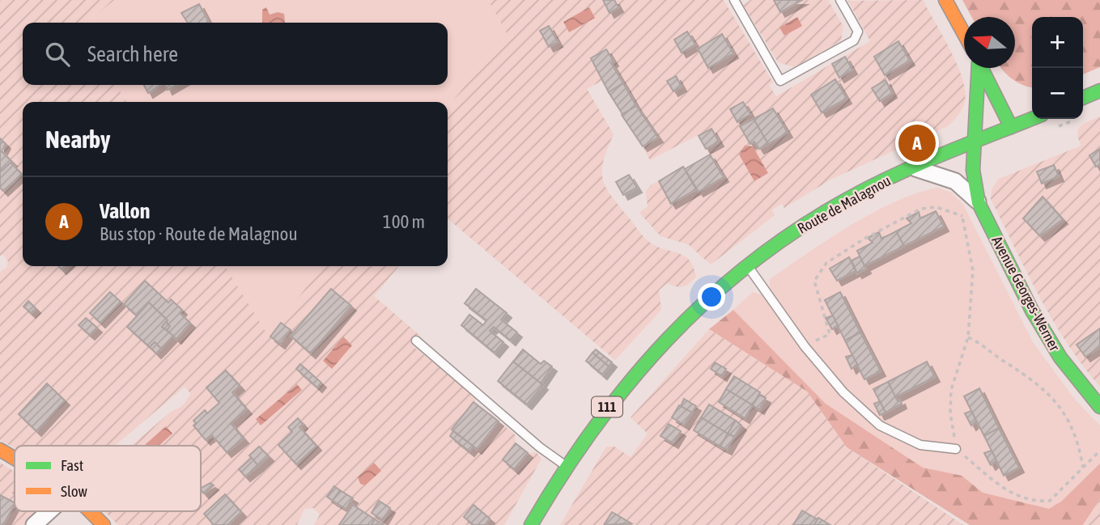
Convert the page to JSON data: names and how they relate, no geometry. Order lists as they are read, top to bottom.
{
  "streets": {
    "main road": ["Route de Malagnou", "Avenue Georges-Werner", "111"]
  },
  "crossings": [
    ["Route de Malagnou", "Avenue Georges-Werner"]
  ],
  "legend": ["Fast", "Slow"],
  "north": "left",
  "page": {
    "map_buttons": ["+", "−"],
    "search": "Search here",
    "heading": "Nearby",
    "pins": "A",
    "list": [
      {
        "mark": "A",
        "name": "Vallon",
        "note": "Bus stop · Route de Malagnou",
        "value": "100 m"
      }
    ]
  }
}
